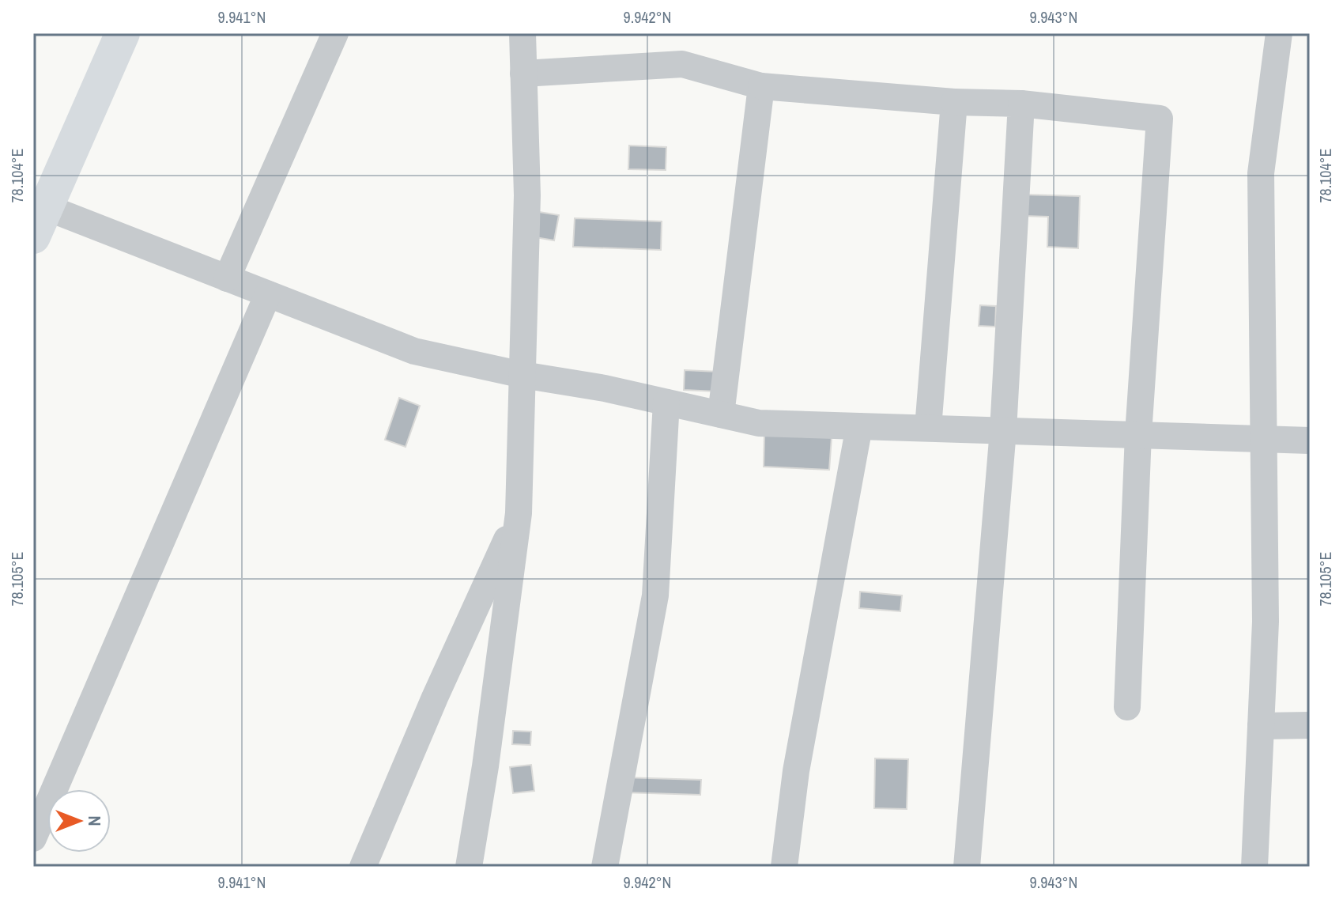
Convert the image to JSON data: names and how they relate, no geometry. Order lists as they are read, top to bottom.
{
  "north": "right",
  "coordinates": [
    "9.941°N",
    "9.942°N",
    "9.943°N",
    "78.104°E",
    "78.105°E"
  ]
}
